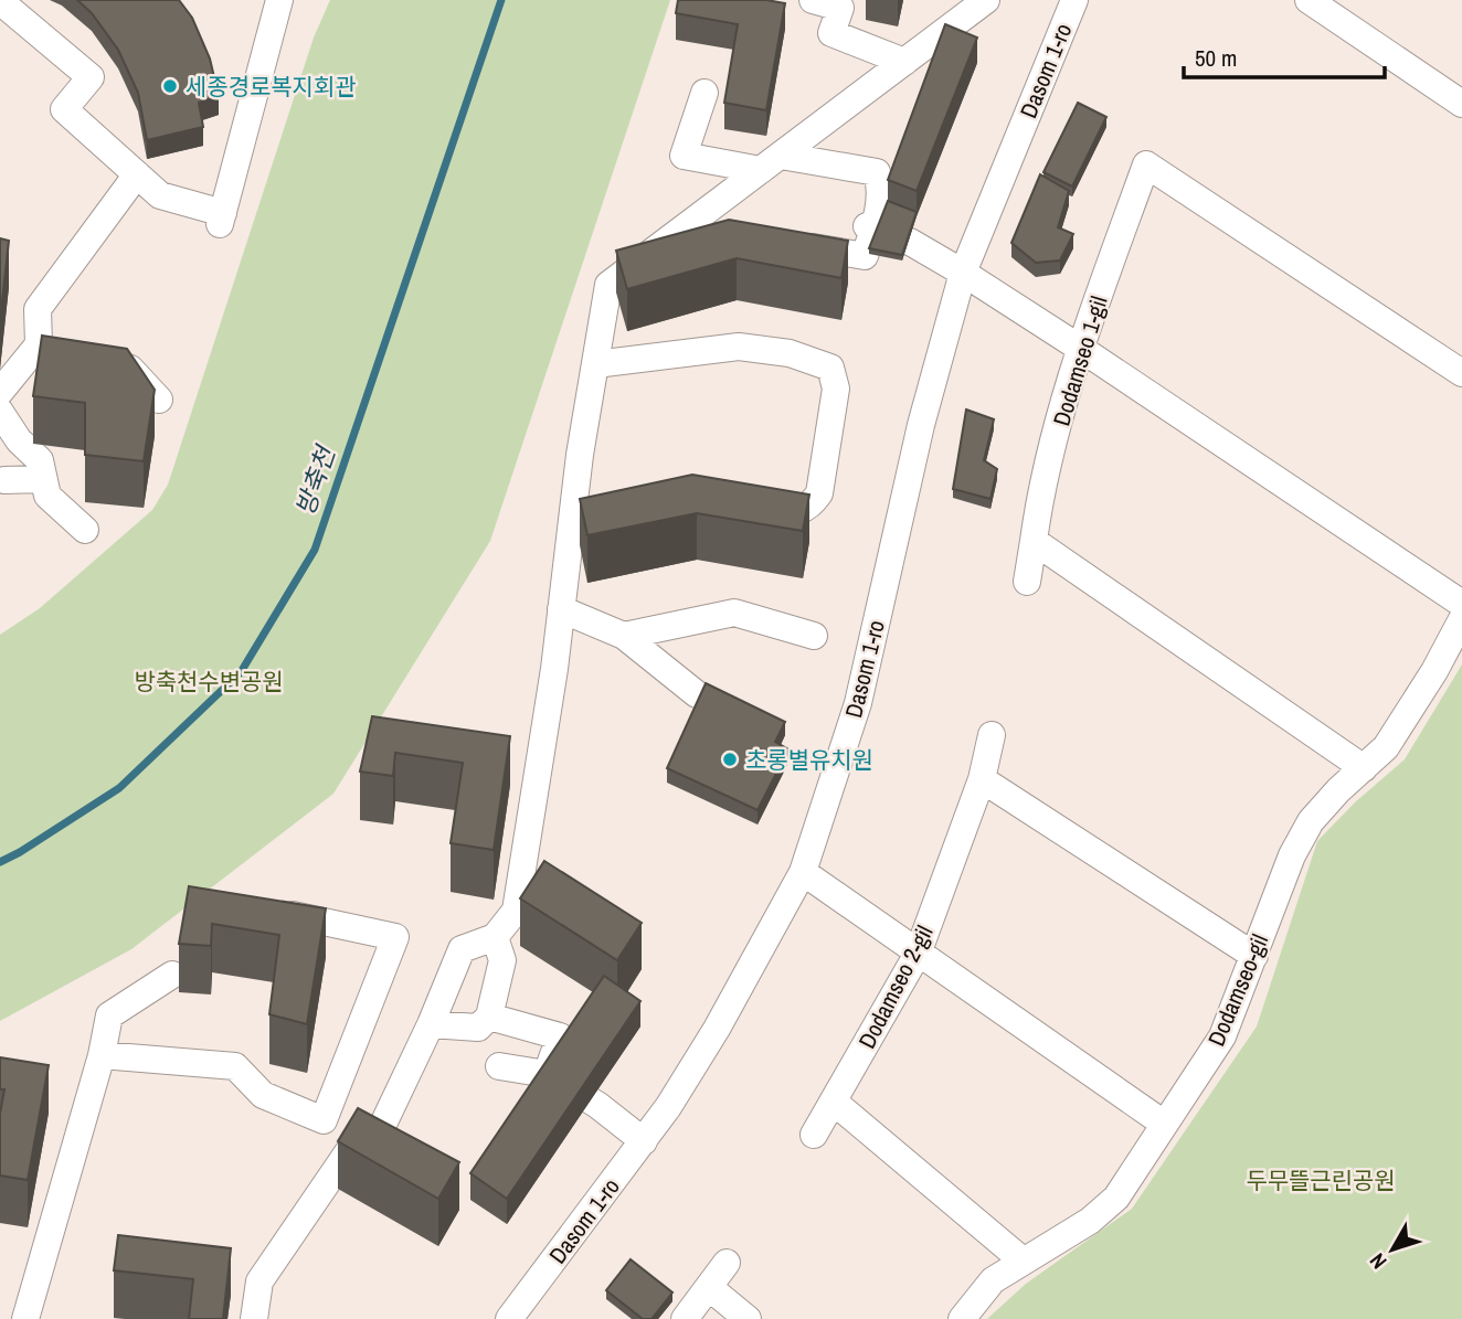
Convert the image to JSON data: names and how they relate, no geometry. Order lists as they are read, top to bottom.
{
  "streets": {
    "street": [
      "Dasom 1-ro",
      "Dodamseo 1-gil",
      "Dodamseo 2-gil",
      "Dodamseo-gil"
    ]
  },
  "water": ["방축천"],
  "parks": ["방축천수변공원", "두무뜰근린공원"],
  "places": ["세종경로복지회관", "초롱별유치원"],
  "scale_bar": "50 m",
  "north": "bottom left"
}
